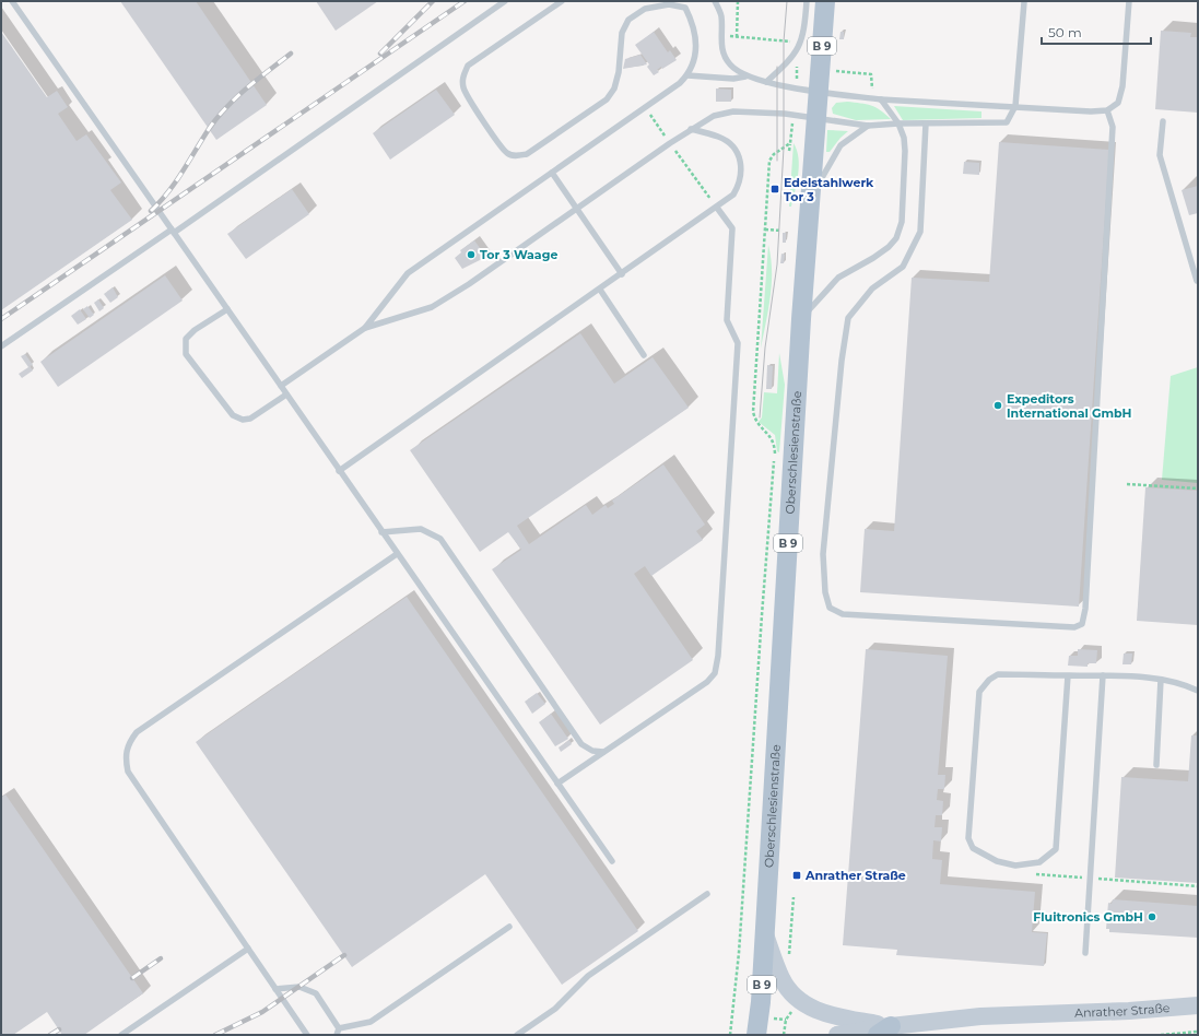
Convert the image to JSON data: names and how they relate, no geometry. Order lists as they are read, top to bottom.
{
  "streets": {
    "main road": ["B 9", "Oberschlesienstraße", "Anrather Straße"]
  },
  "places": {
    "transit": ["Edelstahlwerk Tor 3", "Anrather Straße"],
    "other": ["Tor 3 Waage", "Expeditors International GmbH", "Fluitronics GmbH"]
  },
  "scale_bar": "50 m"
}
